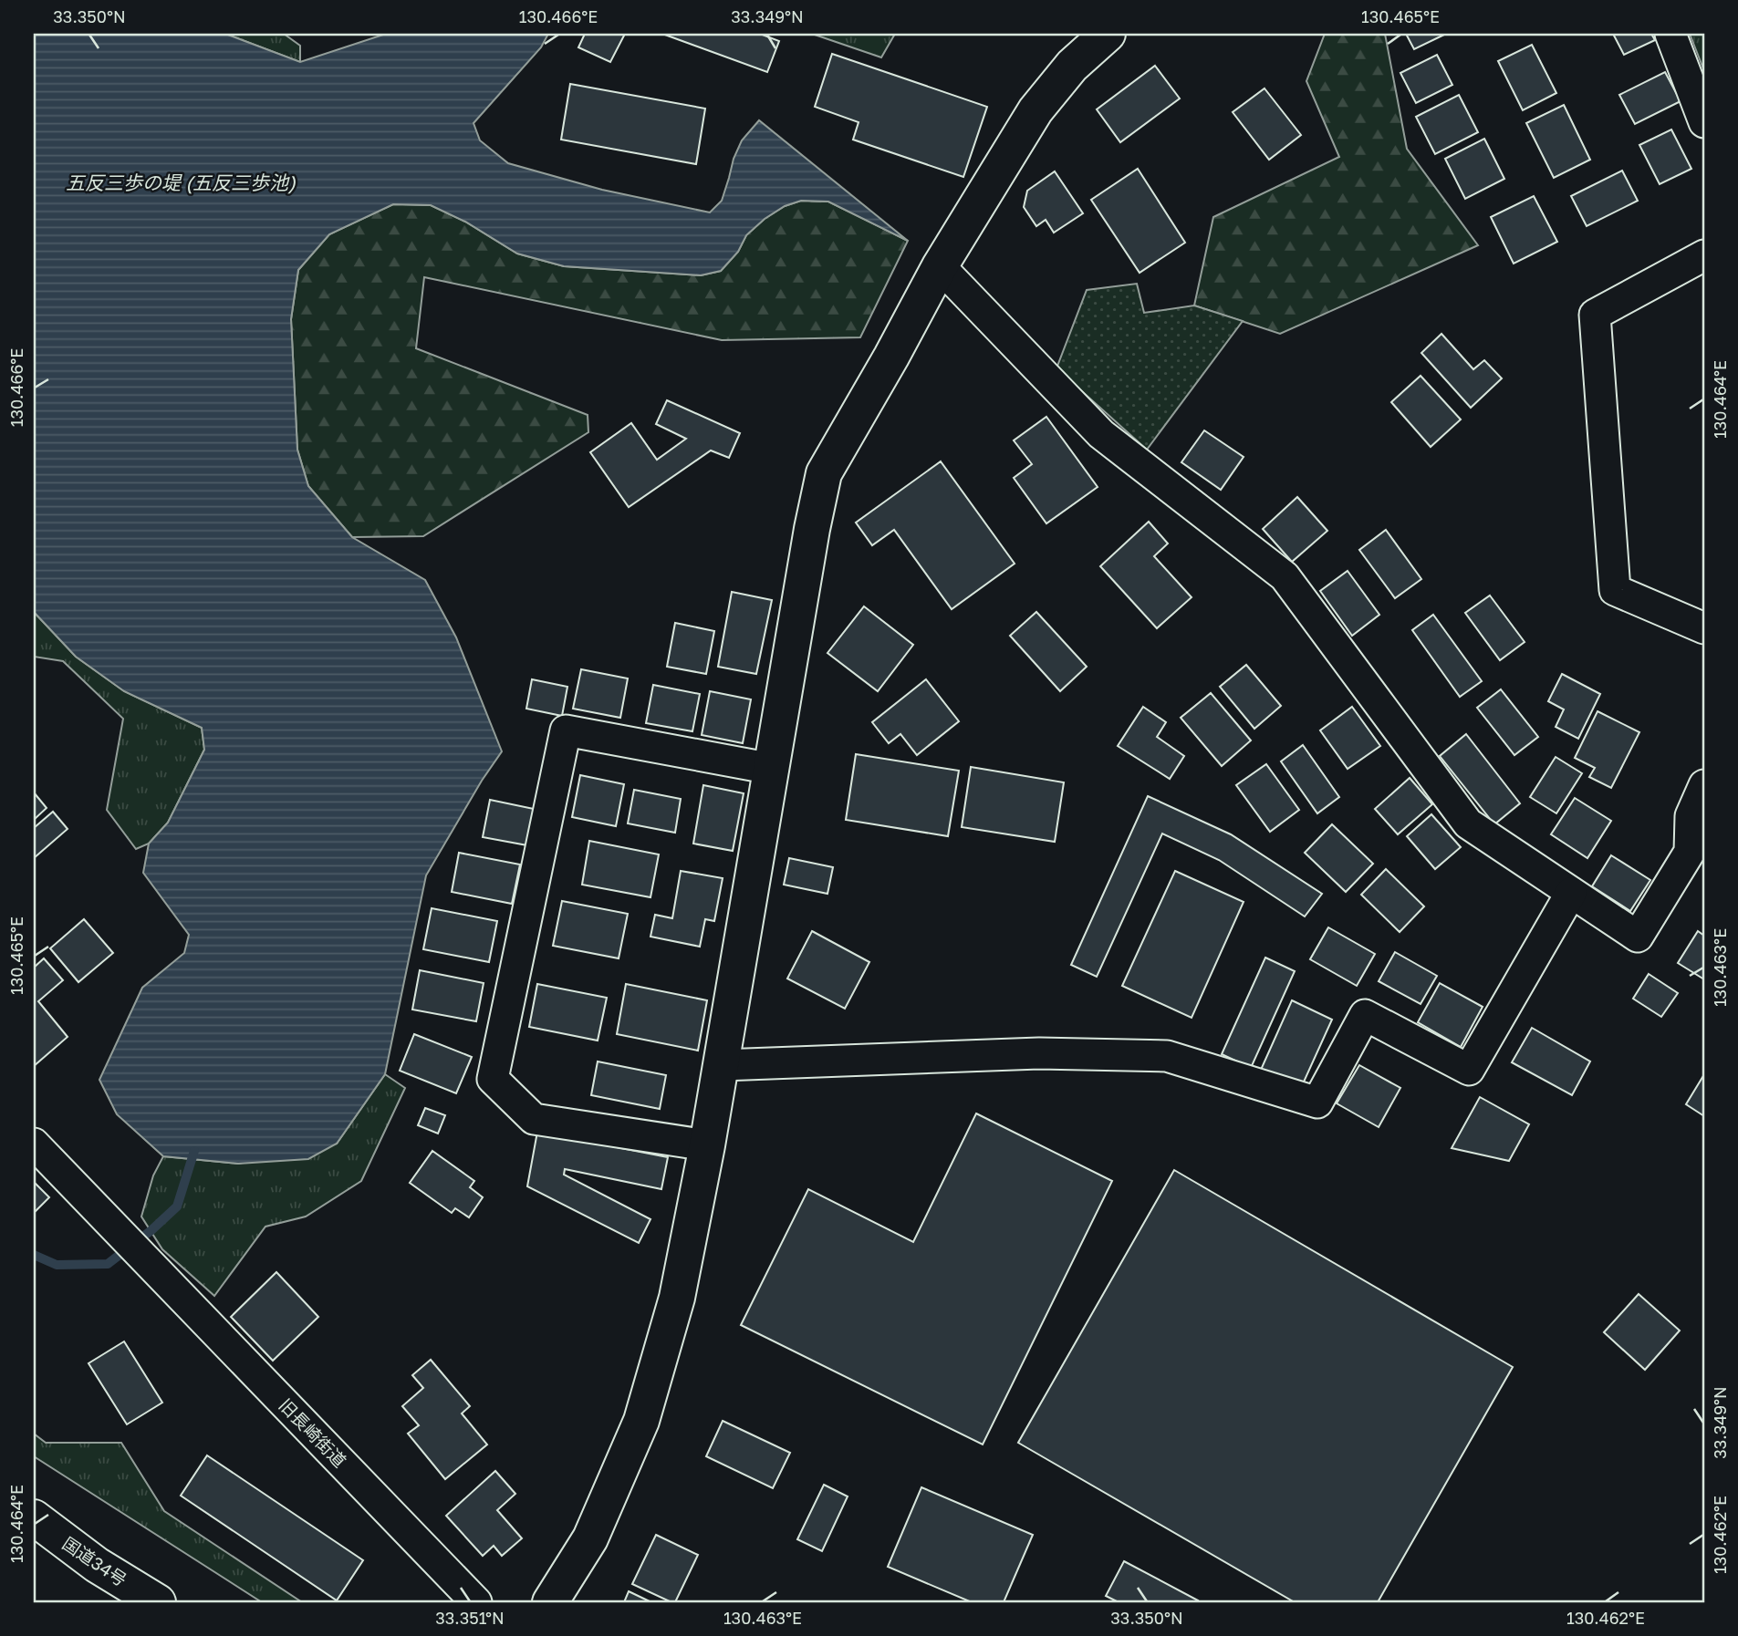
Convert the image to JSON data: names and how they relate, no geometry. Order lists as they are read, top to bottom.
{
  "streets": {
    "main road": ["国道34号"],
    "street": ["旧長崎街道"]
  },
  "water": ["五反三歩の堤 (五反三歩池)"],
  "coordinates": [
    "33.350°N",
    "130.466°E",
    "33.349°N",
    "130.465°E",
    "130.464°E",
    "130.463°E",
    "130.462°E",
    "33.351°N"
  ]
}
